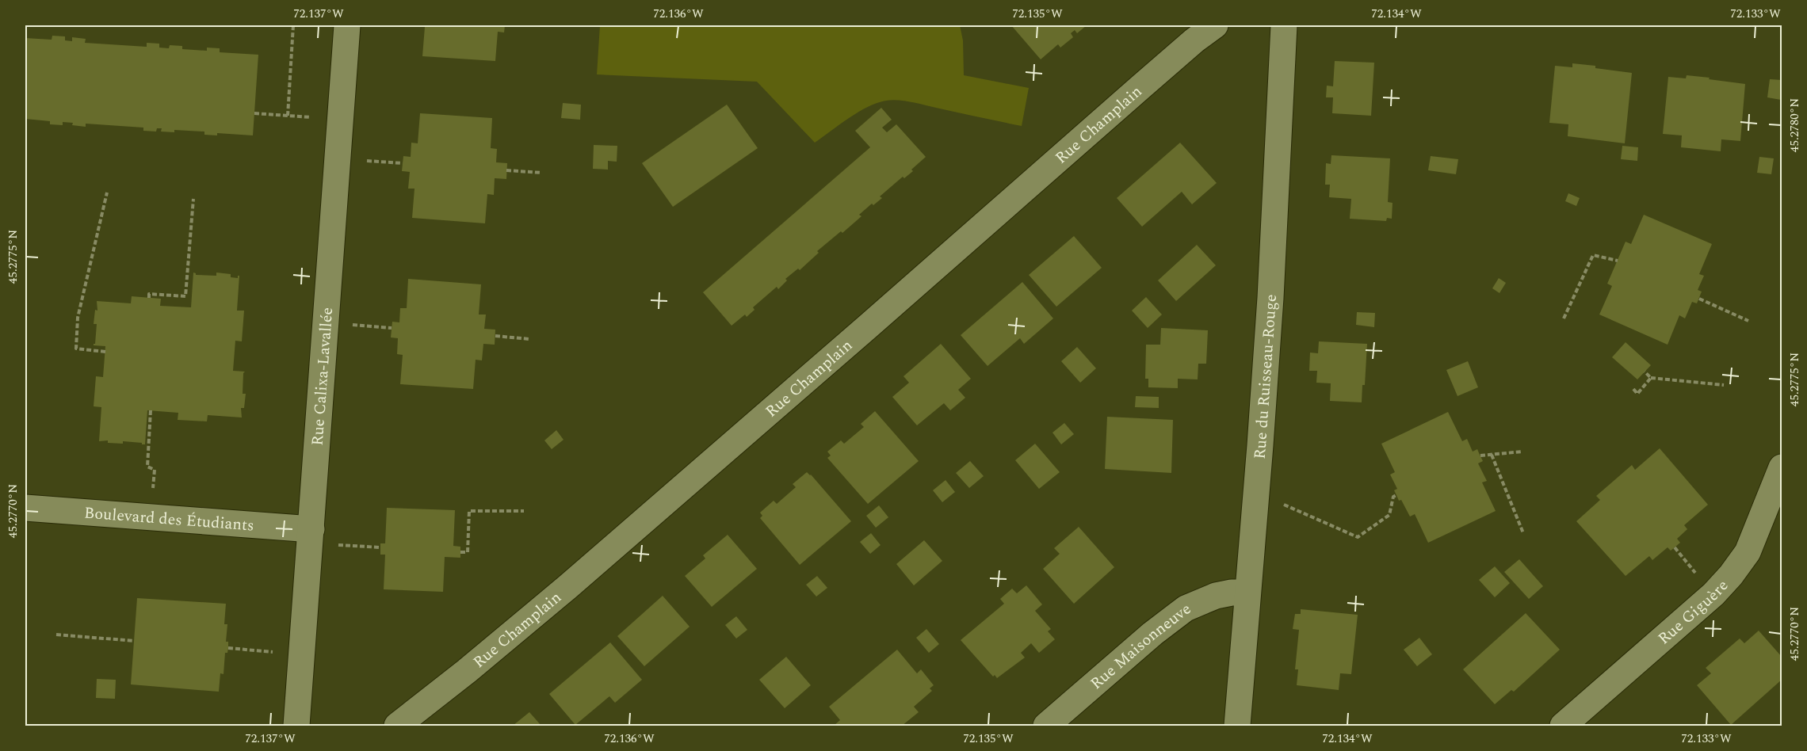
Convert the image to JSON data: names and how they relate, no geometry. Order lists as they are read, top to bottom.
{
  "streets": {
    "street": [
      "Rue Champlain",
      "Rue Calixa-Lavallée",
      "Rue du Ruisseau-Rouge",
      "Boulevard des Étudiants",
      "Rue Giguère",
      "Rue Maisonneuve"
    ]
  },
  "crossings": [
    ["Rue Calixa-Lavallée", "Boulevard des Étudiants"],
    ["Rue du Ruisseau-Rouge", "Rue Maisonneuve"]
  ],
  "coordinates": [
    "72.137°W",
    "72.136°W",
    "72.135°W",
    "72.134°W",
    "72.133°W",
    "45.2780°N",
    "45.2775°N",
    "45.2770°N"
  ]
}
